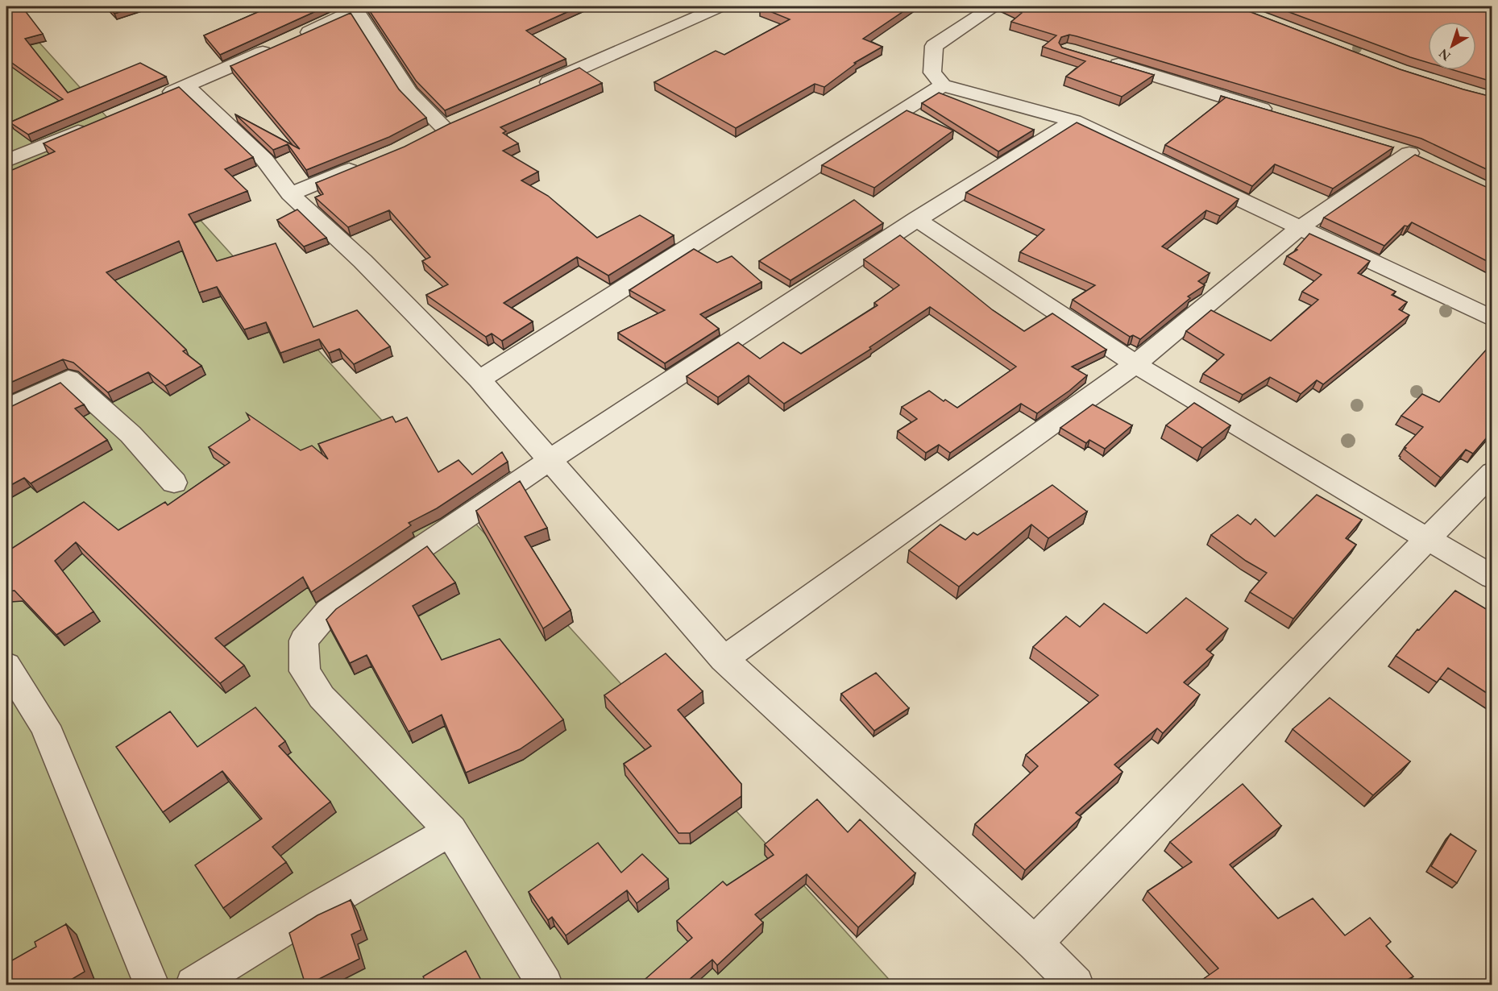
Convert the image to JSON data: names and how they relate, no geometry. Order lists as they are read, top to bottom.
{
  "north": "bottom left"
}
